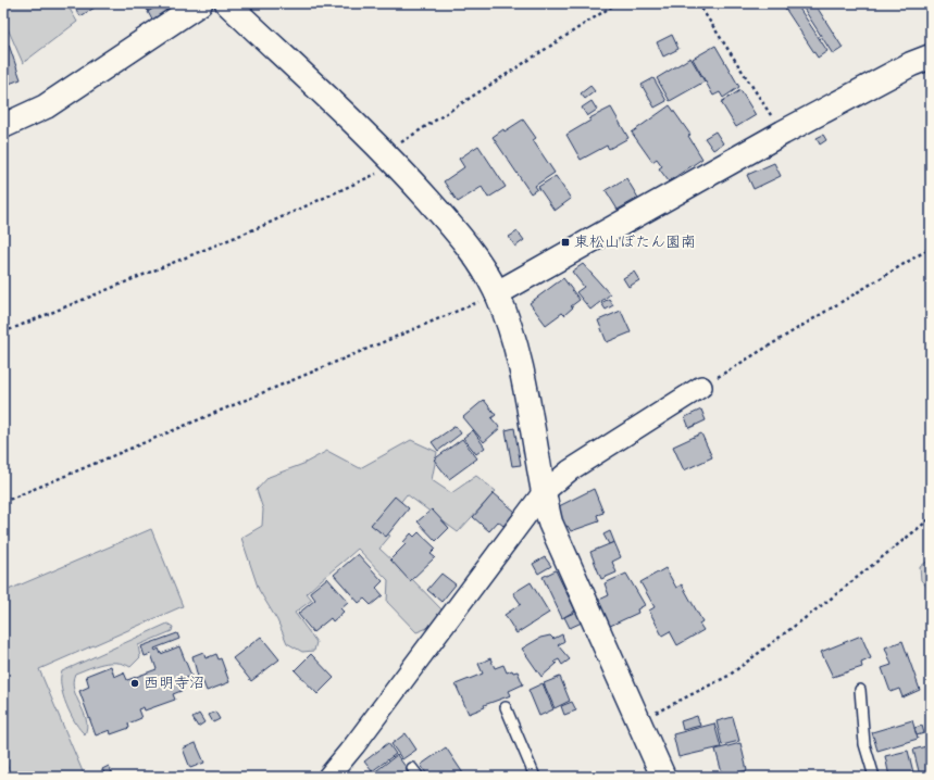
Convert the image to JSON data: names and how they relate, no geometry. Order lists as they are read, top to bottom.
{
  "places": {
    "transit": ["東松山ぼたん園南"],
    "other": ["西明寺沼"]
  }
}
